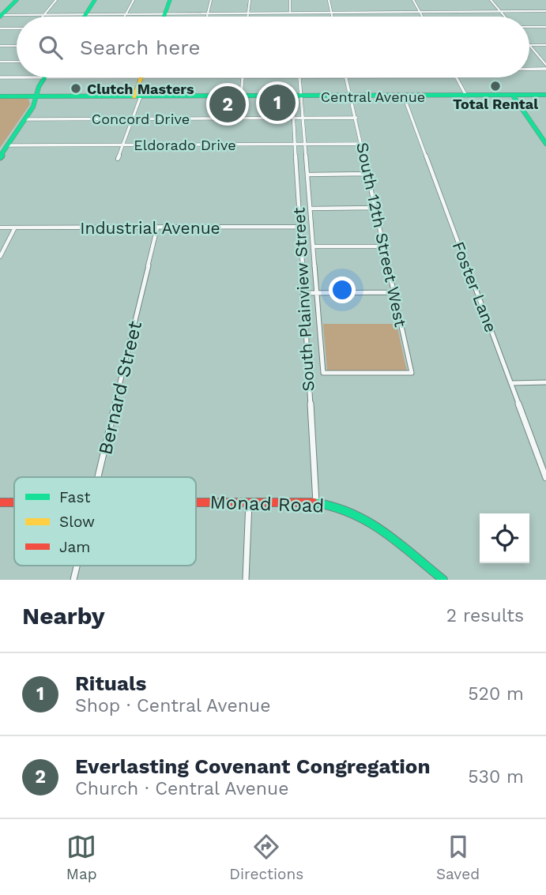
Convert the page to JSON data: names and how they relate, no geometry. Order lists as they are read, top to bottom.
{
  "streets": {
    "street": [
      "Central Avenue",
      "Concord Drive",
      "Eldorado Drive",
      "Industrial Avenue",
      "South 12th Street West",
      "Foster Lane",
      "South Plainview Street",
      "Bernard Street",
      "Monad Road"
    ]
  },
  "crossings": [
    ["Central Avenue", "South 12th Street West"],
    ["Central Avenue", "Foster Lane"],
    ["Central Avenue", "South Plainview Street"],
    ["Concord Drive", "South 12th Street West"],
    ["Concord Drive", "South Plainview Street"],
    ["Eldorado Drive", "South 12th Street West"],
    ["Eldorado Drive", "South Plainview Street"],
    ["Industrial Avenue", "South Plainview Street"],
    ["Industrial Avenue", "Bernard Street"],
    ["South 12th Street West", "South Plainview Street"],
    ["South Plainview Street", "Monad Road"]
  ],
  "places": ["Total Rental", "Clutch Masters"],
  "legend": ["Fast", "Slow", "Jam"],
  "page": {
    "search": "Search here",
    "pins": ["1", "2"],
    "heading": ["Nearby", "2 results"],
    "list": [
      {
        "mark": "1",
        "name": "Rituals",
        "note": "Shop · Central Avenue",
        "value": "520 m"
      },
      {
        "mark": "2",
        "name": "Everlasting Covenant Congregation",
        "note": "Church · Central Avenue",
        "value": "530 m"
      }
    ],
    "nav": ["Map", "Directions", "Saved"]
  }
}
